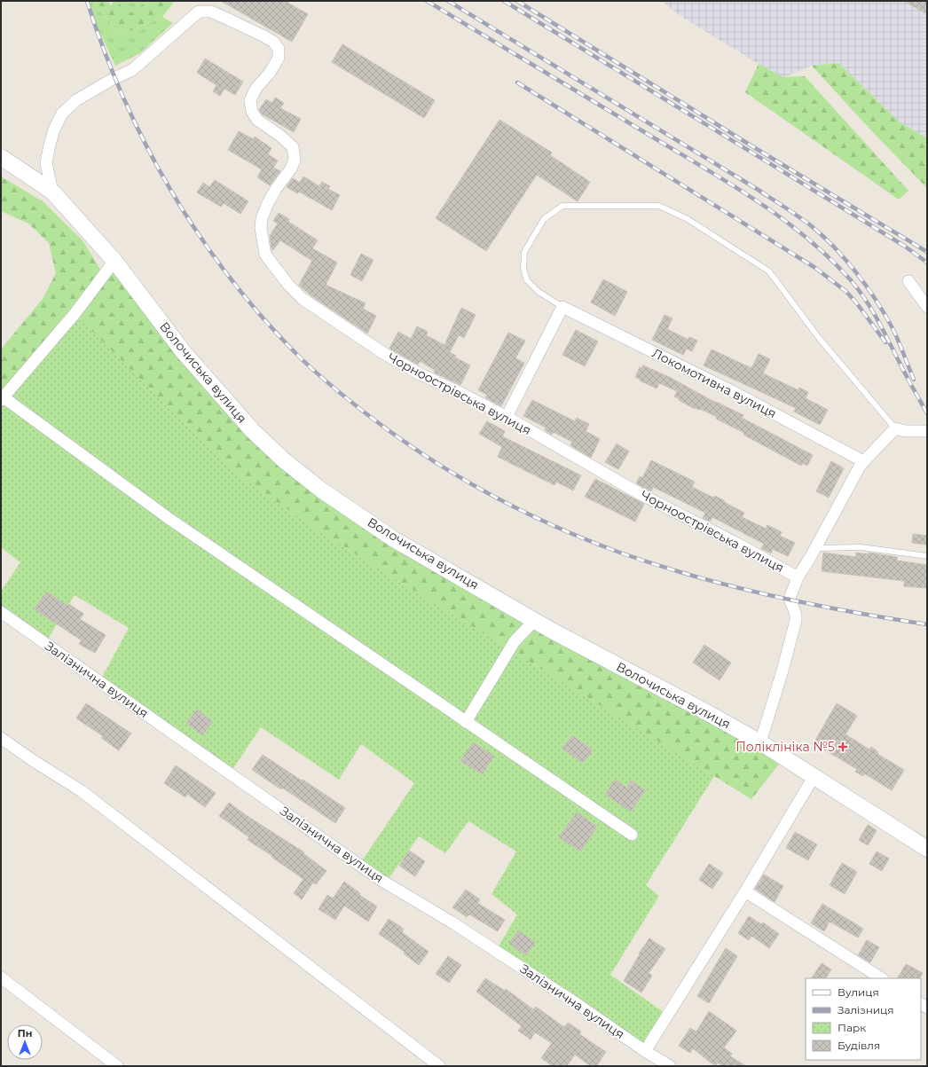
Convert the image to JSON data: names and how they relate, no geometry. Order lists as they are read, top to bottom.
{
  "streets": {
    "main road": ["Волочиська вулиця"],
    "street": ["Локомотивна вулиця", "Чорноострівська вулиця", "Залізнична вулиця"]
  },
  "crossings": [
    ["Волочиська вулиця", "Чорноострівська вулиця"]
  ],
  "places": {
    "health": ["Поліклініка №5"]
  },
  "legend": [
    "Вулиця",
    "Залізниця",
    "Парк",
    "Будівля"
  ],
  "north": "top"
}
